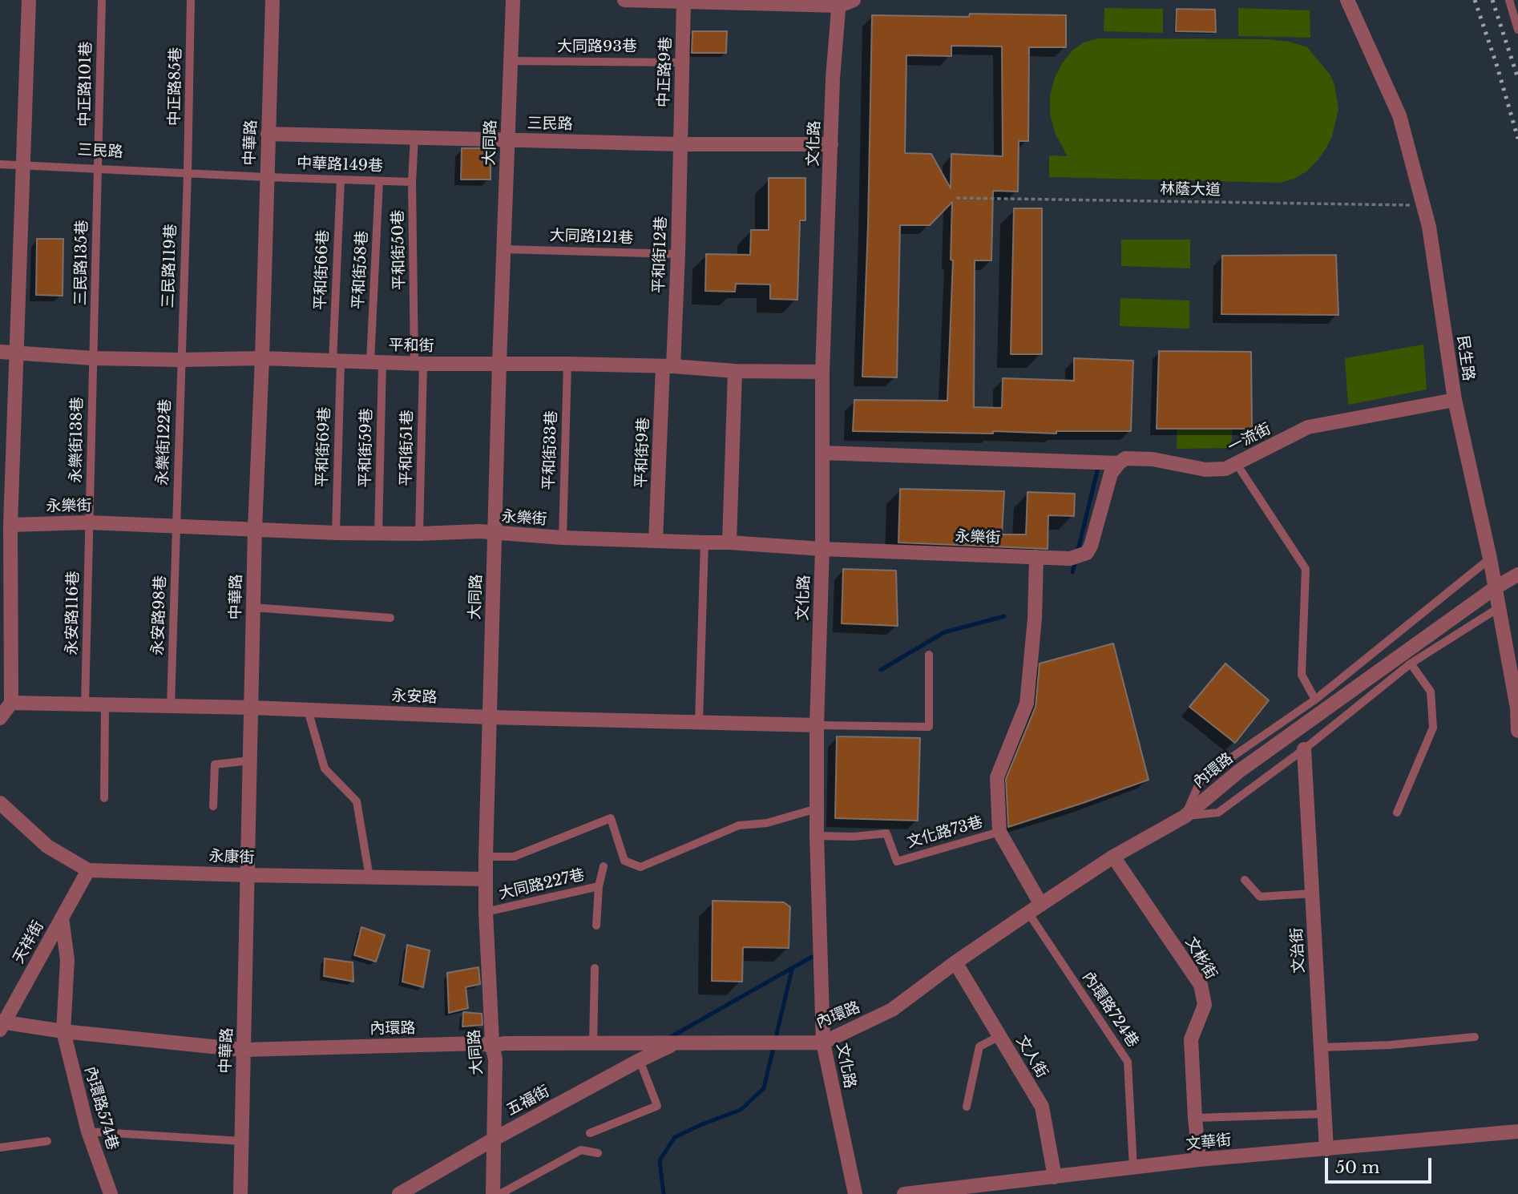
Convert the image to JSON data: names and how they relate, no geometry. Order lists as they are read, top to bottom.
{
  "streets": {
    "street": [
      "中正路9巷",
      "三民路",
      "中華路",
      "大同路",
      "文化路",
      "平和街12巷",
      "平和街",
      "民生路",
      "一流街",
      "平和街9巷",
      "永樂街",
      "永安路",
      "內環路",
      "永康街",
      "天祥街",
      "文治街",
      "文彬街",
      "文人街",
      "五福街",
      "內環路574巷",
      "文華街"
    ],
    "lane": [
      "大同路93巷",
      "中正路101巷",
      "中正路85巷",
      "中華路149巷",
      "大同路121巷",
      "平和街50巷",
      "三民路135巷",
      "三民路119巷",
      "平和街66巷",
      "平和街58巷",
      "永樂街138巷",
      "永樂街122巷",
      "平和街69巷",
      "平和街59巷",
      "平和街51巷",
      "平和街33巷",
      "永安路116巷",
      "永安路98巷",
      "文化路73巷",
      "大同路227巷",
      "內環路724巷"
    ],
    "path": ["林蔭大道"]
  },
  "crossings": [
    ["大同路93巷", "中正路9巷"],
    ["大同路93巷", "大同路"],
    ["中正路9巷", "三民路"],
    ["中正路9巷", "平和街12巷"],
    ["中正路101巷", "三民路"],
    ["中正路101巷", "三民路135巷"],
    ["中正路85巷", "三民路"],
    ["中正路85巷", "三民路119巷"],
    ["三民路", "中華路"],
    ["三民路", "大同路"],
    ["三民路", "文化路"],
    ["三民路", "中華路149巷"],
    ["三民路", "平和街50巷"],
    ["三民路", "平和街12巷"],
    ["三民路", "三民路135巷"],
    ["三民路", "三民路119巷"],
    ["中華路", "中華路149巷"],
    ["中華路", "平和街"],
    ["中華路", "永樂街"],
    ["中華路", "永安路"],
    ["中華路", "內環路"],
    ["中華路", "永康街"],
    ["大同路", "大同路121巷"],
    ["大同路", "平和街"],
    ["大同路", "永樂街"],
    ["大同路", "永安路"],
    ["大同路", "內環路"],
    ["大同路", "永康街"],
    ["大同路", "大同路227巷"],
    ["大同路", "五福街"],
    ["文化路", "平和街"],
    ["文化路", "一流街"],
    ["文化路", "永樂街"],
    ["文化路", "永安路"],
    ["文化路", "內環路"],
    ["文化路", "文化路73巷"],
    ["中華路149巷", "平和街50巷"],
    ["中華路149巷", "平和街66巷"],
    ["中華路149巷", "平和街58巷"],
    ["林蔭大道", "民生路"],
    ["大同路121巷", "平和街12巷"],
    ["平和街50巷", "平和街"],
    ["平和街50巷", "平和街51巷"],
    ["平和街12巷", "平和街"],
    ["平和街12巷", "平和街9巷"],
    ["三民路135巷", "平和街"],
    ["三民路135巷", "永樂街138巷"],
    ["三民路119巷", "平和街"],
    ["三民路119巷", "永樂街122巷"],
    ["平和街66巷", "平和街"],
    ["平和街66巷", "平和街69巷"],
    ["平和街58巷", "平和街"],
    ["平和街58巷", "平和街59巷"],
    ["平和街", "永樂街138巷"],
    ["平和街", "永樂街122巷"],
    ["平和街", "平和街69巷"],
    ["平和街", "平和街59巷"],
    ["平和街", "平和街51巷"],
    ["平和街", "平和街33巷"],
    ["平和街", "平和街9巷"],
    ["民生路", "一流街"],
    ["一流街", "永樂街"],
    ["永樂街138巷", "永樂街"],
    ["永樂街138巷", "永安路116巷"],
    ["永樂街122巷", "永樂街"],
    ["永樂街122巷", "永安路98巷"],
    ["平和街69巷", "永樂街"],
    ["平和街59巷", "永樂街"],
    ["平和街51巷", "永樂街"],
    ["平和街33巷", "永樂街"],
    ["平和街9巷", "永樂街"],
    ["永樂街", "永安路116巷"],
    ["永樂街", "永安路98巷"],
    ["永安路116巷", "永安路"],
    ["永安路98巷", "永安路"],
    ["內環路", "天祥街"],
    ["內環路", "文彬街"],
    ["內環路", "內環路724巷"],
    ["內環路", "文人街"],
    ["內環路", "五福街"],
    ["內環路", "內環路574巷"],
    ["永康街", "天祥街"],
    ["天祥街", "內環路574巷"],
    ["文治街", "文華街"],
    ["文彬街", "文華街"],
    ["內環路724巷", "文華街"],
    ["文人街", "文華街"]
  ],
  "scale_bar": "50 m"
}
